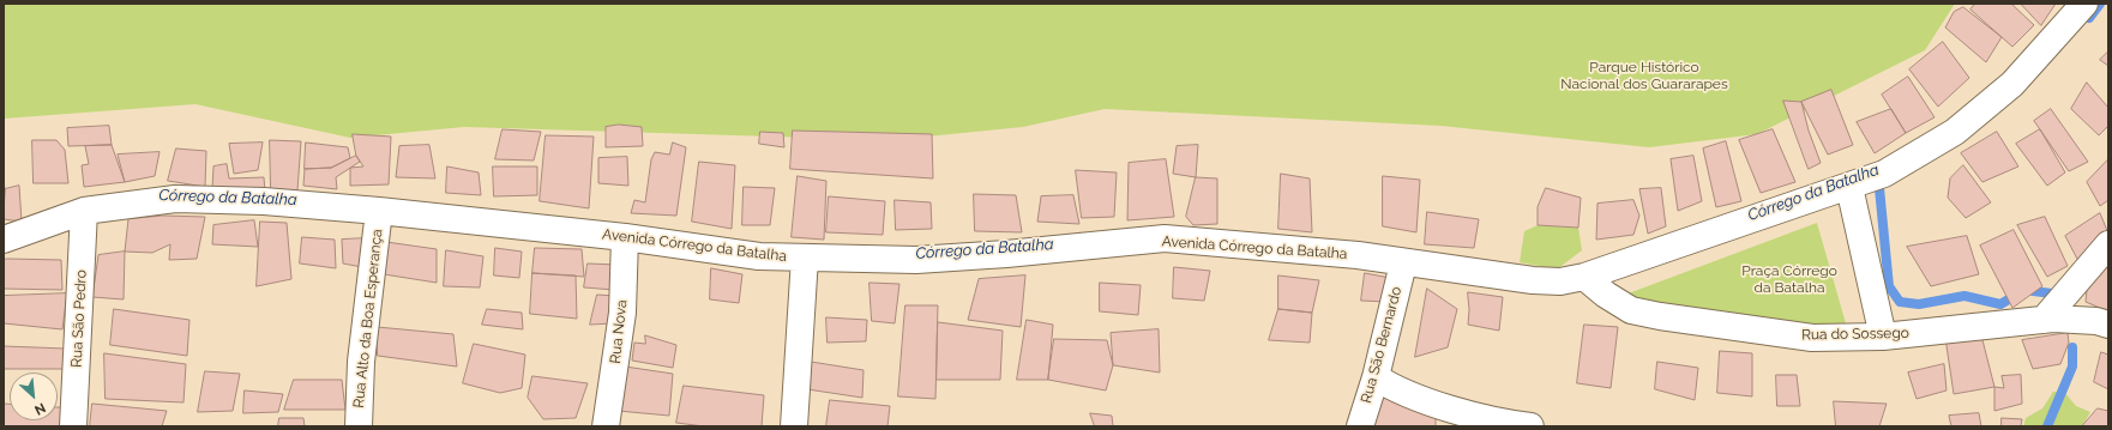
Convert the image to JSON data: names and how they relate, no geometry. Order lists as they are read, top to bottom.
{
  "streets": {
    "street": [
      "Avenida Córrego da Batalha",
      "Rua São Pedro",
      "Rua Alto da Boa Esperança",
      "Rua Nova",
      "Rua do Sossego",
      "Rua São Bernardo"
    ]
  },
  "crossings": [
    ["Avenida Córrego da Batalha", "Rua São Pedro"],
    ["Avenida Córrego da Batalha", "Rua Alto da Boa Esperança"],
    ["Avenida Córrego da Batalha", "Rua Nova"],
    ["Avenida Córrego da Batalha", "Rua do Sossego"],
    ["Avenida Córrego da Batalha", "Rua São Bernardo"]
  ],
  "water": ["Córrego da Batalha"],
  "parks": ["Parque Histórico Nacional dos Guararapes", "Praça Córrego da Batalha"],
  "north": "bottom right"
}
